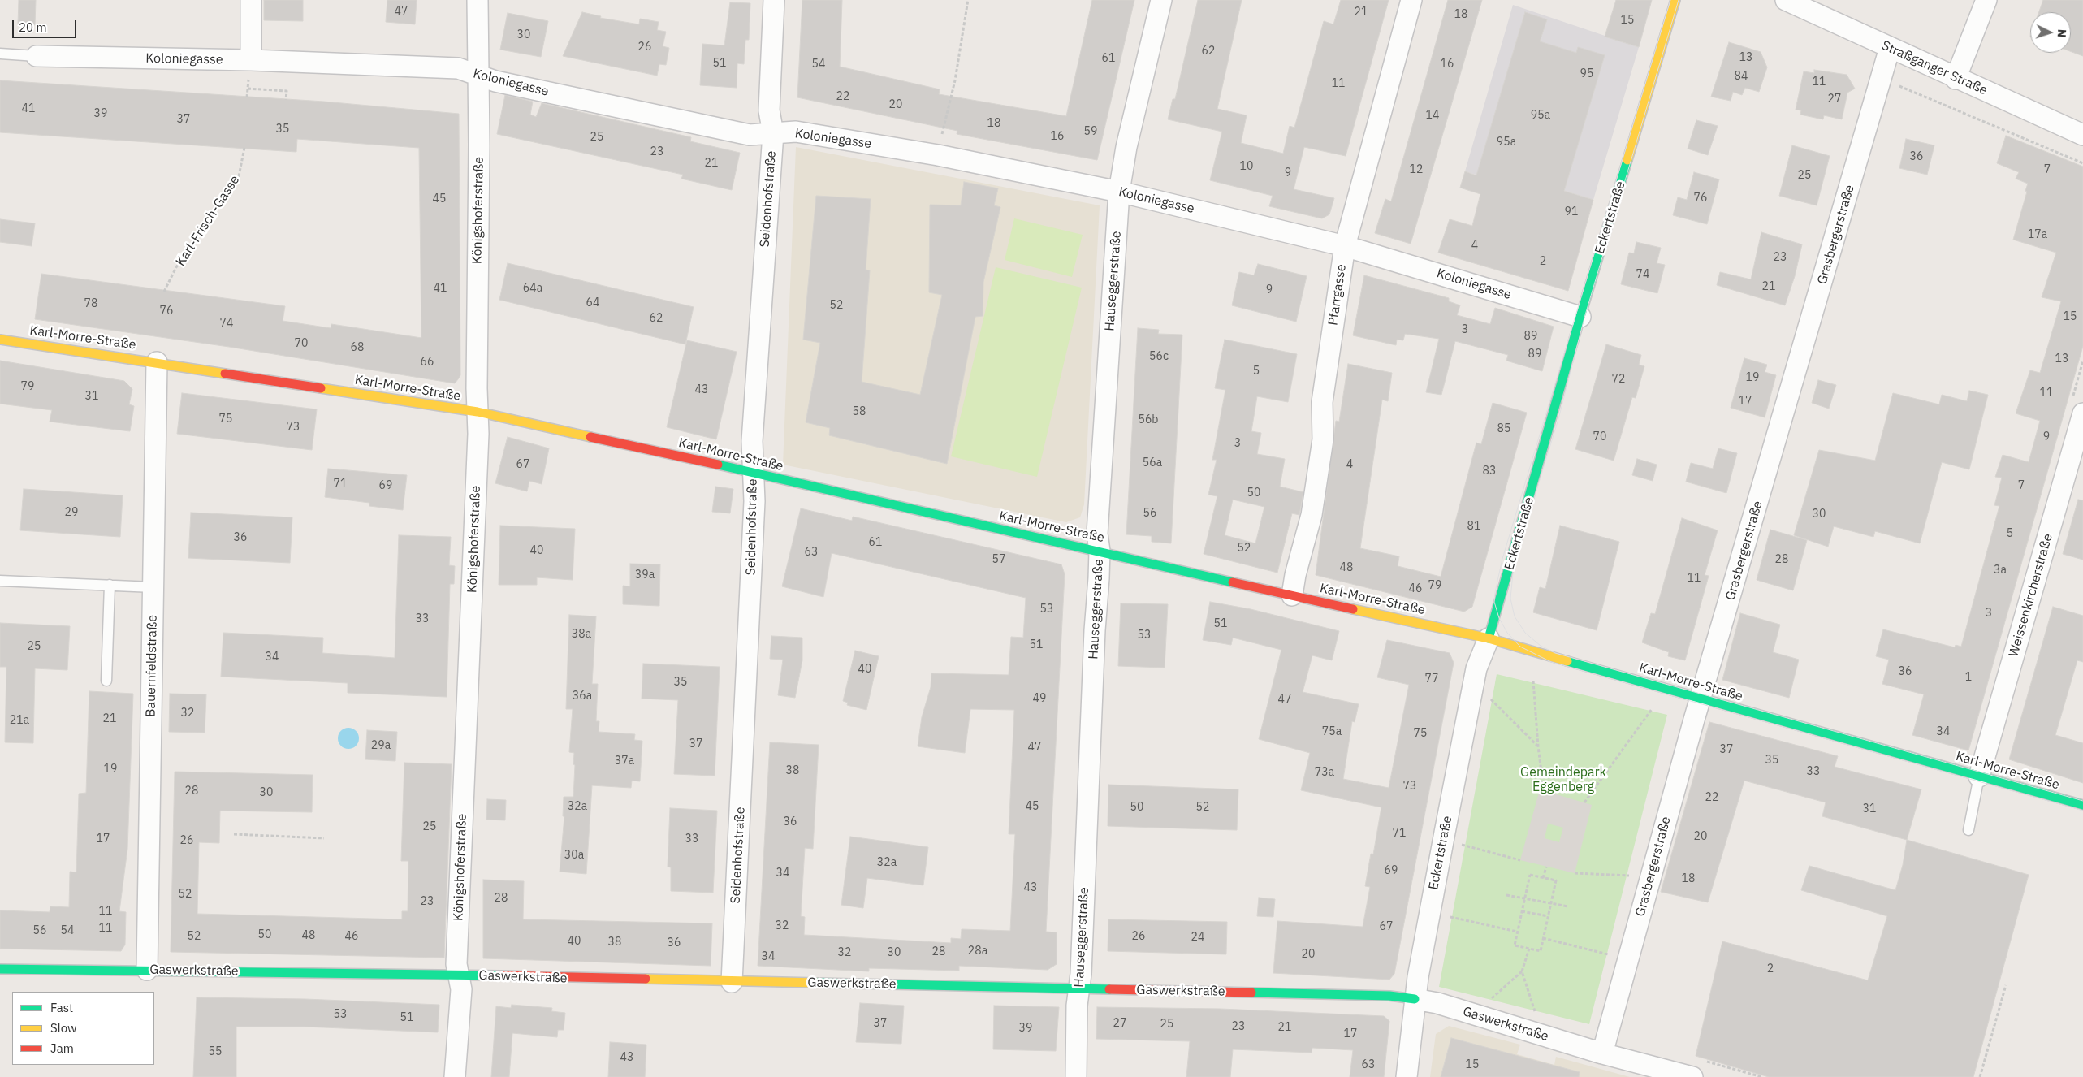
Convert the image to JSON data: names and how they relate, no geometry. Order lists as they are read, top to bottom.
{
  "streets": {
    "main road": ["Eckertstraße", "Karl-Morre-Straße", "Gaswerkstraße"],
    "street": [
      "Koloniegasse",
      "Straßganger Straße",
      "Seidenhofstraße",
      "Königshoferstraße",
      "Grasbergerstraße",
      "Hauseggerstraße",
      "Pfarrgasse",
      "Weissenkircherstraße",
      "Bauernfeldstraße"
    ],
    "path": ["Karl-Frisch-Gasse"]
  },
  "crossings": [
    ["Koloniegasse", "Seidenhofstraße"],
    ["Koloniegasse", "Königshoferstraße"],
    ["Koloniegasse", "Eckertstraße"],
    ["Koloniegasse", "Hauseggerstraße"],
    ["Koloniegasse", "Pfarrgasse"],
    ["Straßganger Straße", "Grasbergerstraße"],
    ["Seidenhofstraße", "Karl-Morre-Straße"],
    ["Seidenhofstraße", "Gaswerkstraße"],
    ["Königshoferstraße", "Karl-Morre-Straße"],
    ["Königshoferstraße", "Gaswerkstraße"],
    ["Eckertstraße", "Karl-Morre-Straße"],
    ["Eckertstraße", "Gaswerkstraße"],
    ["Grasbergerstraße", "Karl-Morre-Straße"],
    ["Grasbergerstraße", "Gaswerkstraße"],
    ["Hauseggerstraße", "Karl-Morre-Straße"],
    ["Hauseggerstraße", "Gaswerkstraße"],
    ["Pfarrgasse", "Karl-Morre-Straße"],
    ["Karl-Morre-Straße", "Weissenkircherstraße"],
    ["Karl-Morre-Straße", "Bauernfeldstraße"],
    ["Bauernfeldstraße", "Gaswerkstraße"]
  ],
  "parks": ["Gemeindepark Eggenberg"],
  "house_numbers": [
    "47",
    "21",
    "18",
    "15",
    "30",
    "26",
    "62",
    "13",
    "61",
    "51",
    "54",
    "16",
    "95",
    "84",
    "11",
    "11",
    "22",
    "27",
    "20",
    "41",
    "39",
    "14",
    "95a",
    "37",
    "18",
    "35",
    "59",
    "16",
    "25",
    "95a",
    "23",
    "36",
    "21",
    "10",
    "12",
    "7",
    "9",
    "25",
    "76",
    "45",
    "91",
    "17a",
    "4",
    "23",
    "2",
    "74",
    "21",
    "41",
    "64a",
    "9",
    "64",
    "78",
    "52",
    "76",
    "15",
    "62",
    "74",
    "3",
    "89",
    "70",
    "68",
    "89",
    "56c",
    "13",
    "66",
    "5",
    "19",
    "72",
    "79",
    "43",
    "11",
    "31",
    "17",
    "58",
    "75",
    "56b",
    "73",
    "85",
    "70",
    "9",
    "3",
    "56a",
    "67",
    "4",
    "83",
    "71",
    "69",
    "7",
    "50",
    "29",
    "56",
    "30",
    "81",
    "5",
    "36",
    "61",
    "52",
    "40",
    "63",
    "57",
    "28",
    "48",
    "3a",
    "39a",
    "11",
    "79",
    "46",
    "53",
    "3",
    "33",
    "51",
    "38a",
    "53",
    "51",
    "25",
    "34",
    "40",
    "36",
    "1",
    "77",
    "35",
    "36a",
    "49",
    "47",
    "32",
    "21",
    "21a",
    "75a",
    "34",
    "75",
    "37",
    "29a",
    "47",
    "37",
    "35",
    "37a",
    "19",
    "38",
    "33",
    "73a",
    "73",
    "28",
    "30",
    "22",
    "32a",
    "45",
    "50",
    "52",
    "31",
    "36",
    "25",
    "71",
    "20",
    "17",
    "33",
    "26",
    "30a",
    "32a",
    "69",
    "34",
    "18",
    "43",
    "52",
    "28",
    "23",
    "11",
    "32",
    "67",
    "11",
    "56",
    "54",
    "50",
    "48",
    "52",
    "46",
    "26",
    "24",
    "40",
    "38",
    "36",
    "28a",
    "28",
    "32",
    "30",
    "20",
    "34",
    "2",
    "53",
    "51",
    "37",
    "27",
    "25",
    "23",
    "21",
    "39",
    "17",
    "55",
    "43",
    "63",
    "15"
  ],
  "legend": ["Fast", "Slow", "Jam"],
  "scale_bar": "20 m",
  "north": "right"
}
